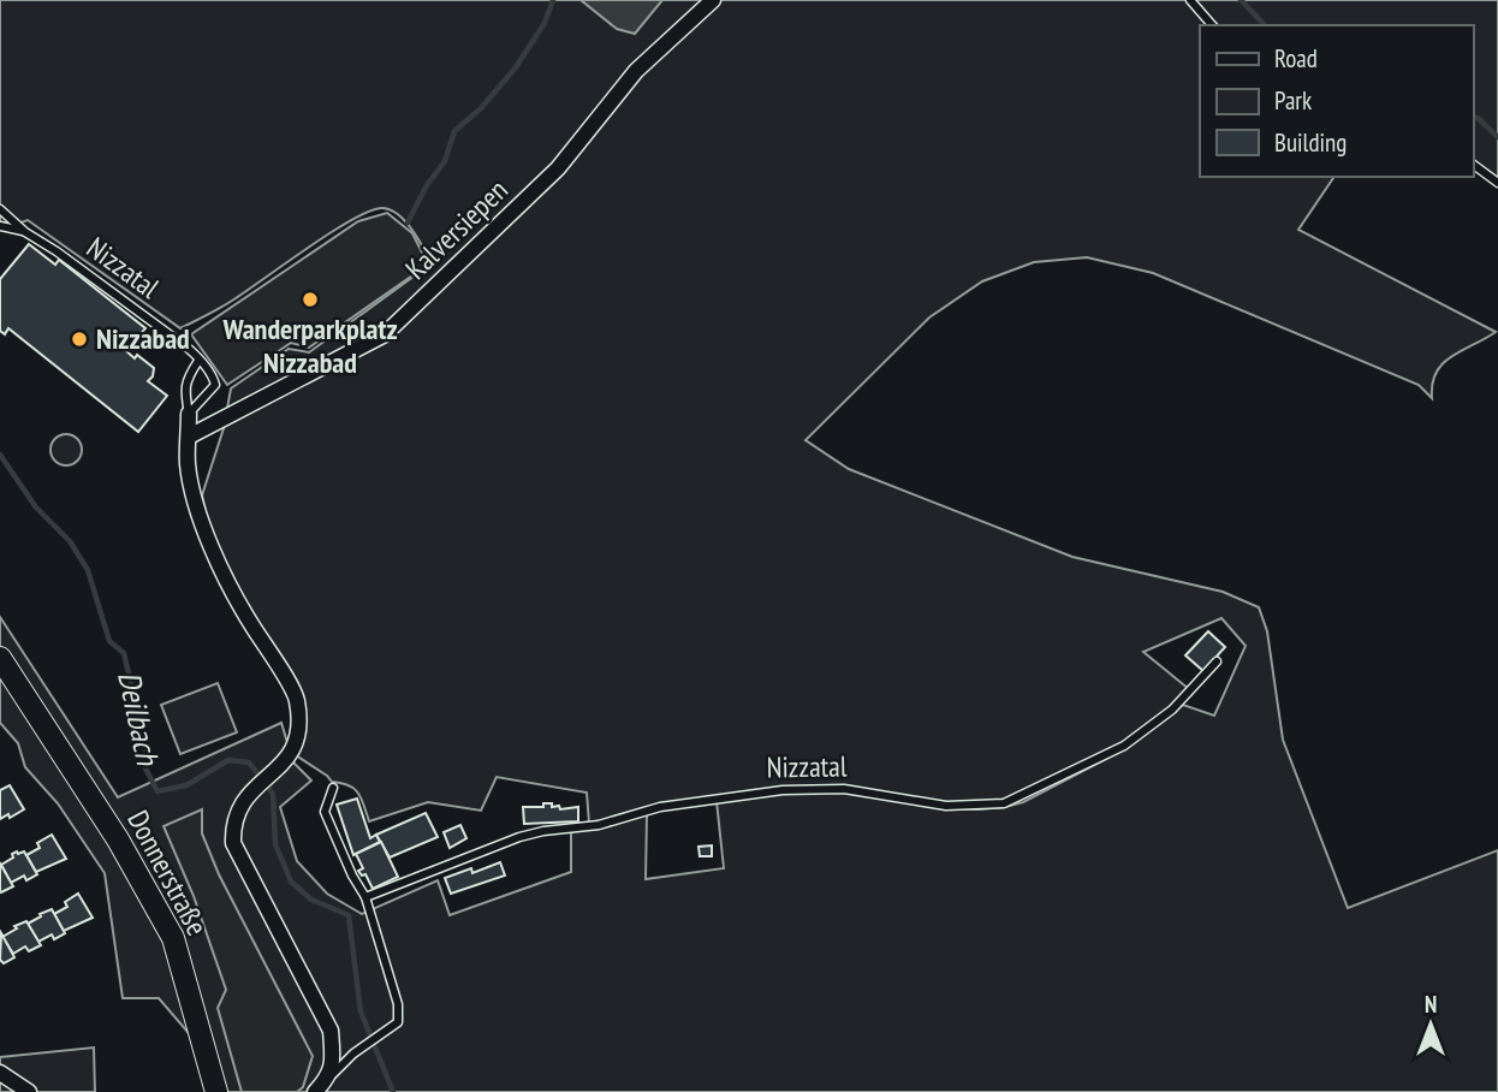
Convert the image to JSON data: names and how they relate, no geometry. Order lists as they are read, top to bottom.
{
  "streets": {
    "main road": ["Donnerstraße"],
    "street": ["Kalversiepen"],
    "lane": ["Nizzatal"]
  },
  "water": ["Deilbach"],
  "places": ["Wanderparkplatz Nizzabad", "Nizzabad"],
  "legend": ["Road", "Park", "Building"],
  "north": "top"
}
